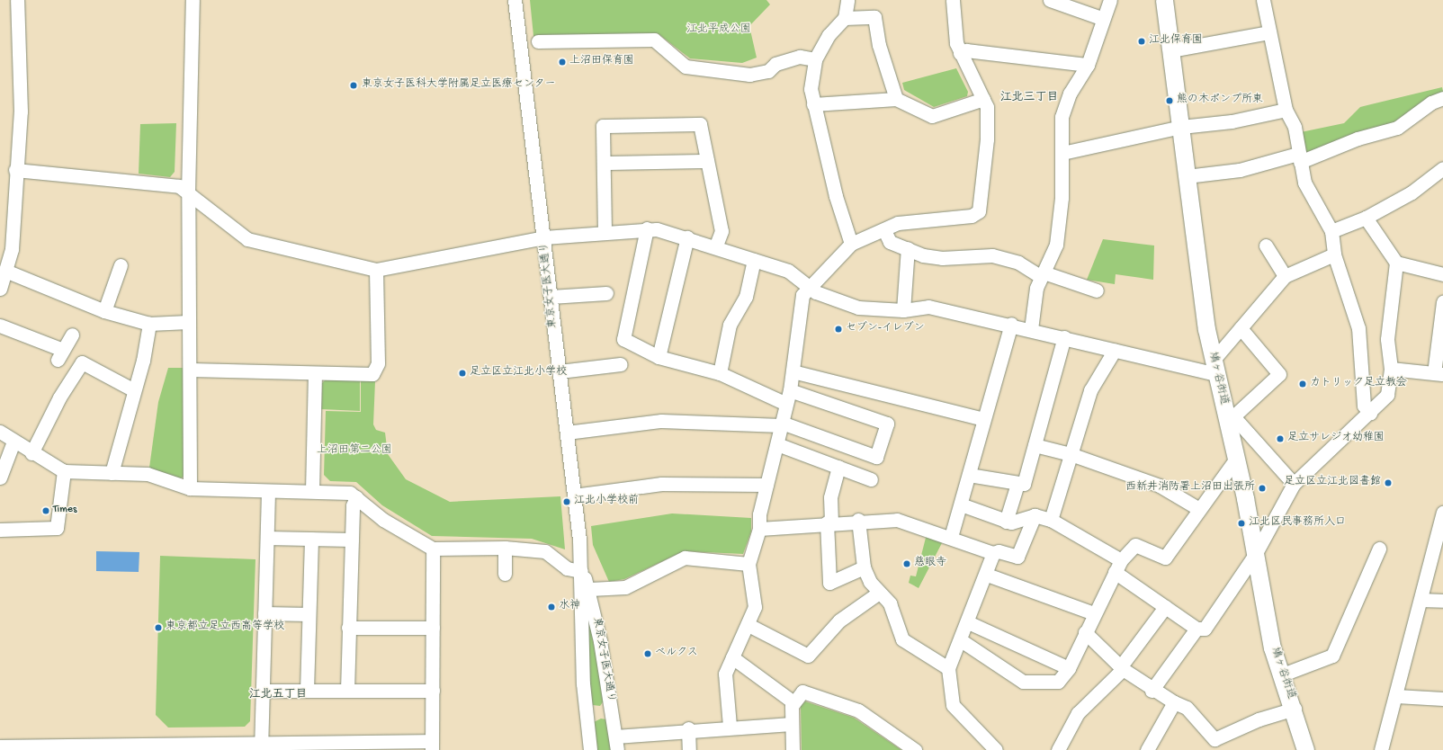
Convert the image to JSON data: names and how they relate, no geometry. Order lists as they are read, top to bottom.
{
  "streets": {
    "main road": ["鳩ヶ谷街道"],
    "street": ["東京女子医大通り"]
  },
  "districts": ["江北三丁目", "江北五丁目"],
  "parks": ["江北平成公園", "上沼田第二公園"],
  "places": [
    "江北保育園",
    "上沼田保育園",
    "東京女子医科大学附属足立医療センター",
    "熊の木ポンプ所東",
    "セブン-イレブン",
    "足立区立江北小学校",
    "カトリック足立教会",
    "足立サレジオ幼稚園",
    "足立区立江北図書館",
    "西新井消防署上沼田出張所",
    "江北小学校前",
    "Times",
    "江北区民事務所入口",
    "慈眼寺",
    "水神",
    "東京都立足立西高等学校",
    "ベルクス"
  ]
}
